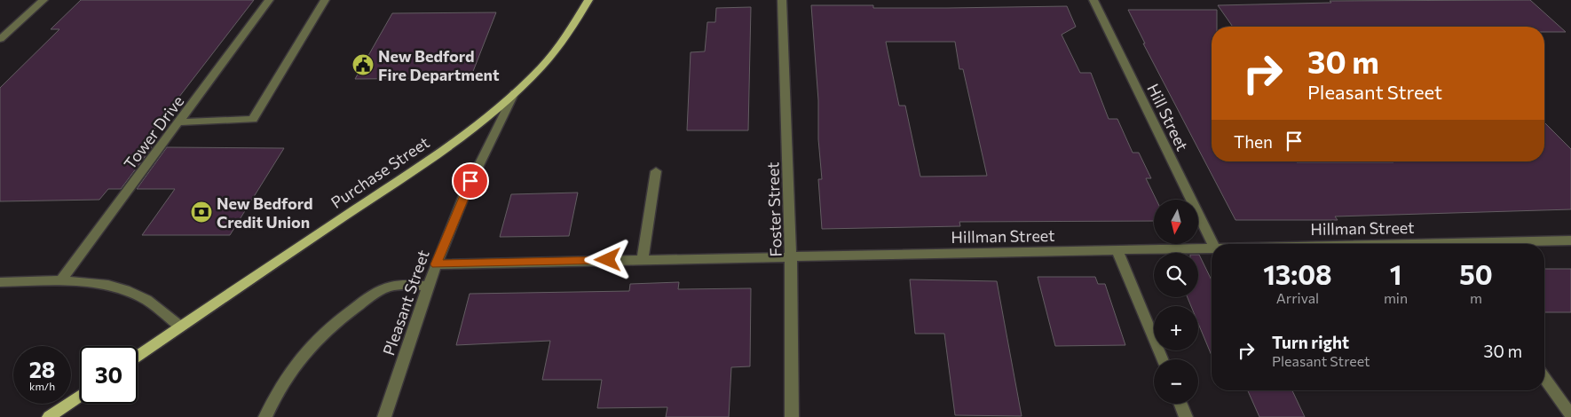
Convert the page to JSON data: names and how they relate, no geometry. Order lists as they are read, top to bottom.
{
  "streets": {
    "main road": ["Purchase Street", "Pleasant Street"],
    "street": [
      "Hill Street",
      "Tower Drive",
      "Foster Street",
      "Hillman Street"
    ]
  },
  "crossings": [
    ["Purchase Street", "Pleasant Street"],
    ["Foster Street", "Hillman Street"],
    ["Hillman Street", "Pleasant Street"]
  ],
  "places": {
    "public building": ["New Bedford Fire Department"],
    "bank": ["New Bedford Credit Union"]
  },
  "north": "bottom",
  "page": {
    "turn": ["30 m", "Pleasant Street"],
    "then": "Then",
    "map_buttons": ["+", "−"],
    "eta": [
      "13:08",
      "Arrival",
      "1",
      "min",
      "50",
      "m"
    ],
    "list": [
      {
        "name": "Turn right",
        "note": "Pleasant Street",
        "value": "30 m"
      }
    ],
    "speed": "28 km/h",
    "limit": "30"
  }
}
